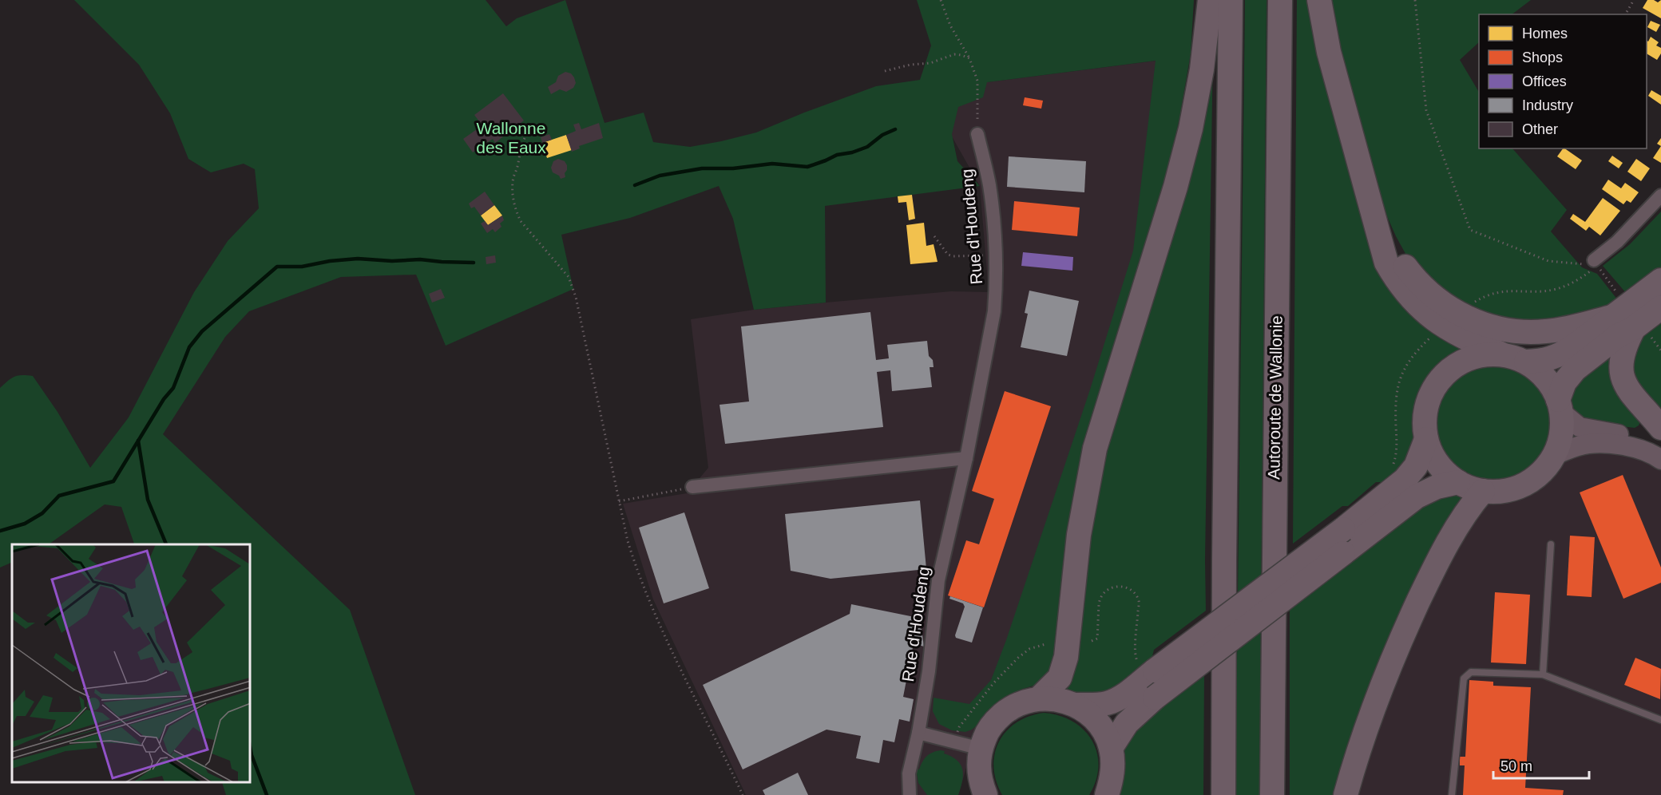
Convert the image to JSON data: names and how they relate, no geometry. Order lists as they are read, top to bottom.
{
  "streets": {
    "highway": ["Autoroute de Wallonie"],
    "street": ["Rue d'Houdeng"]
  },
  "parks": ["Wallonne des Eaux"],
  "legend": [
    "Homes",
    "Shops",
    "Offices",
    "Industry",
    "Other"
  ],
  "scale_bar": "50 m"
}
